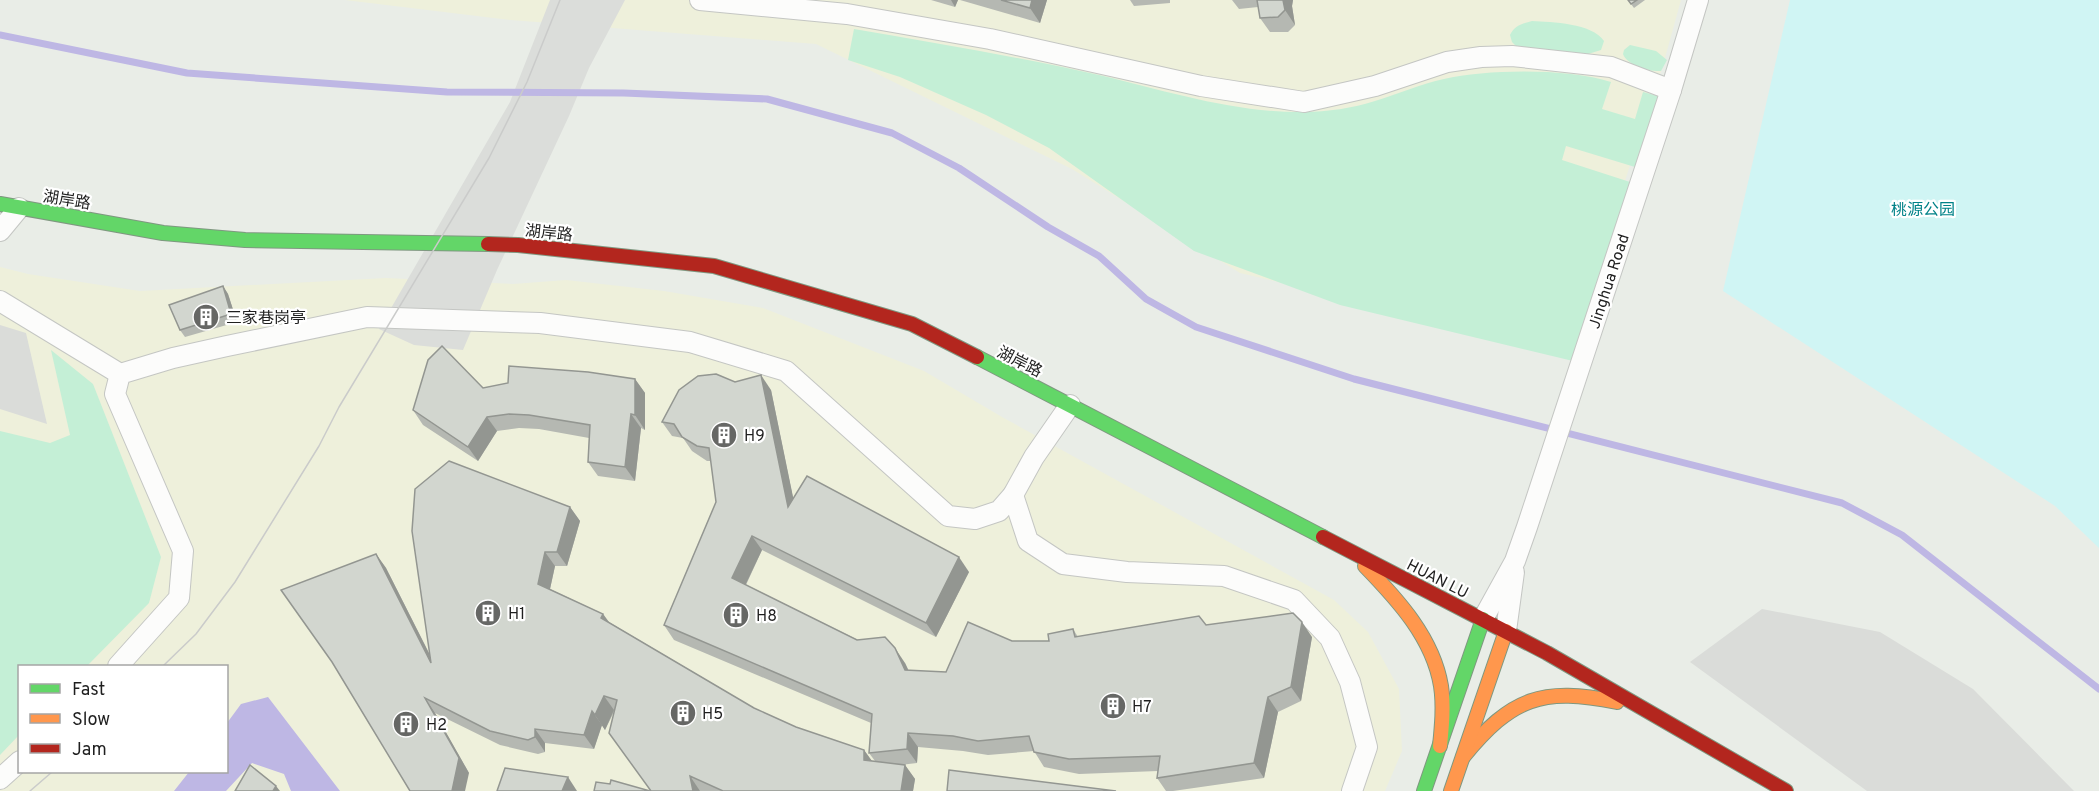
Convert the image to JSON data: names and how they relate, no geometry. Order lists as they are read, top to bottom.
{
  "streets": {
    "street": ["湖岸路", "Jinghua Road", "HUAN LU"]
  },
  "crossings": [
    ["湖岸路", "HUAN LU"],
    ["Jinghua Road", "HUAN LU"]
  ],
  "parks": ["桃源公园"],
  "places": {
    "building": [
      "三家巷岗亭",
      "H9",
      "H1",
      "H8",
      "H7",
      "H5",
      "H2"
    ]
  },
  "legend": ["Fast", "Slow", "Jam"]
}
